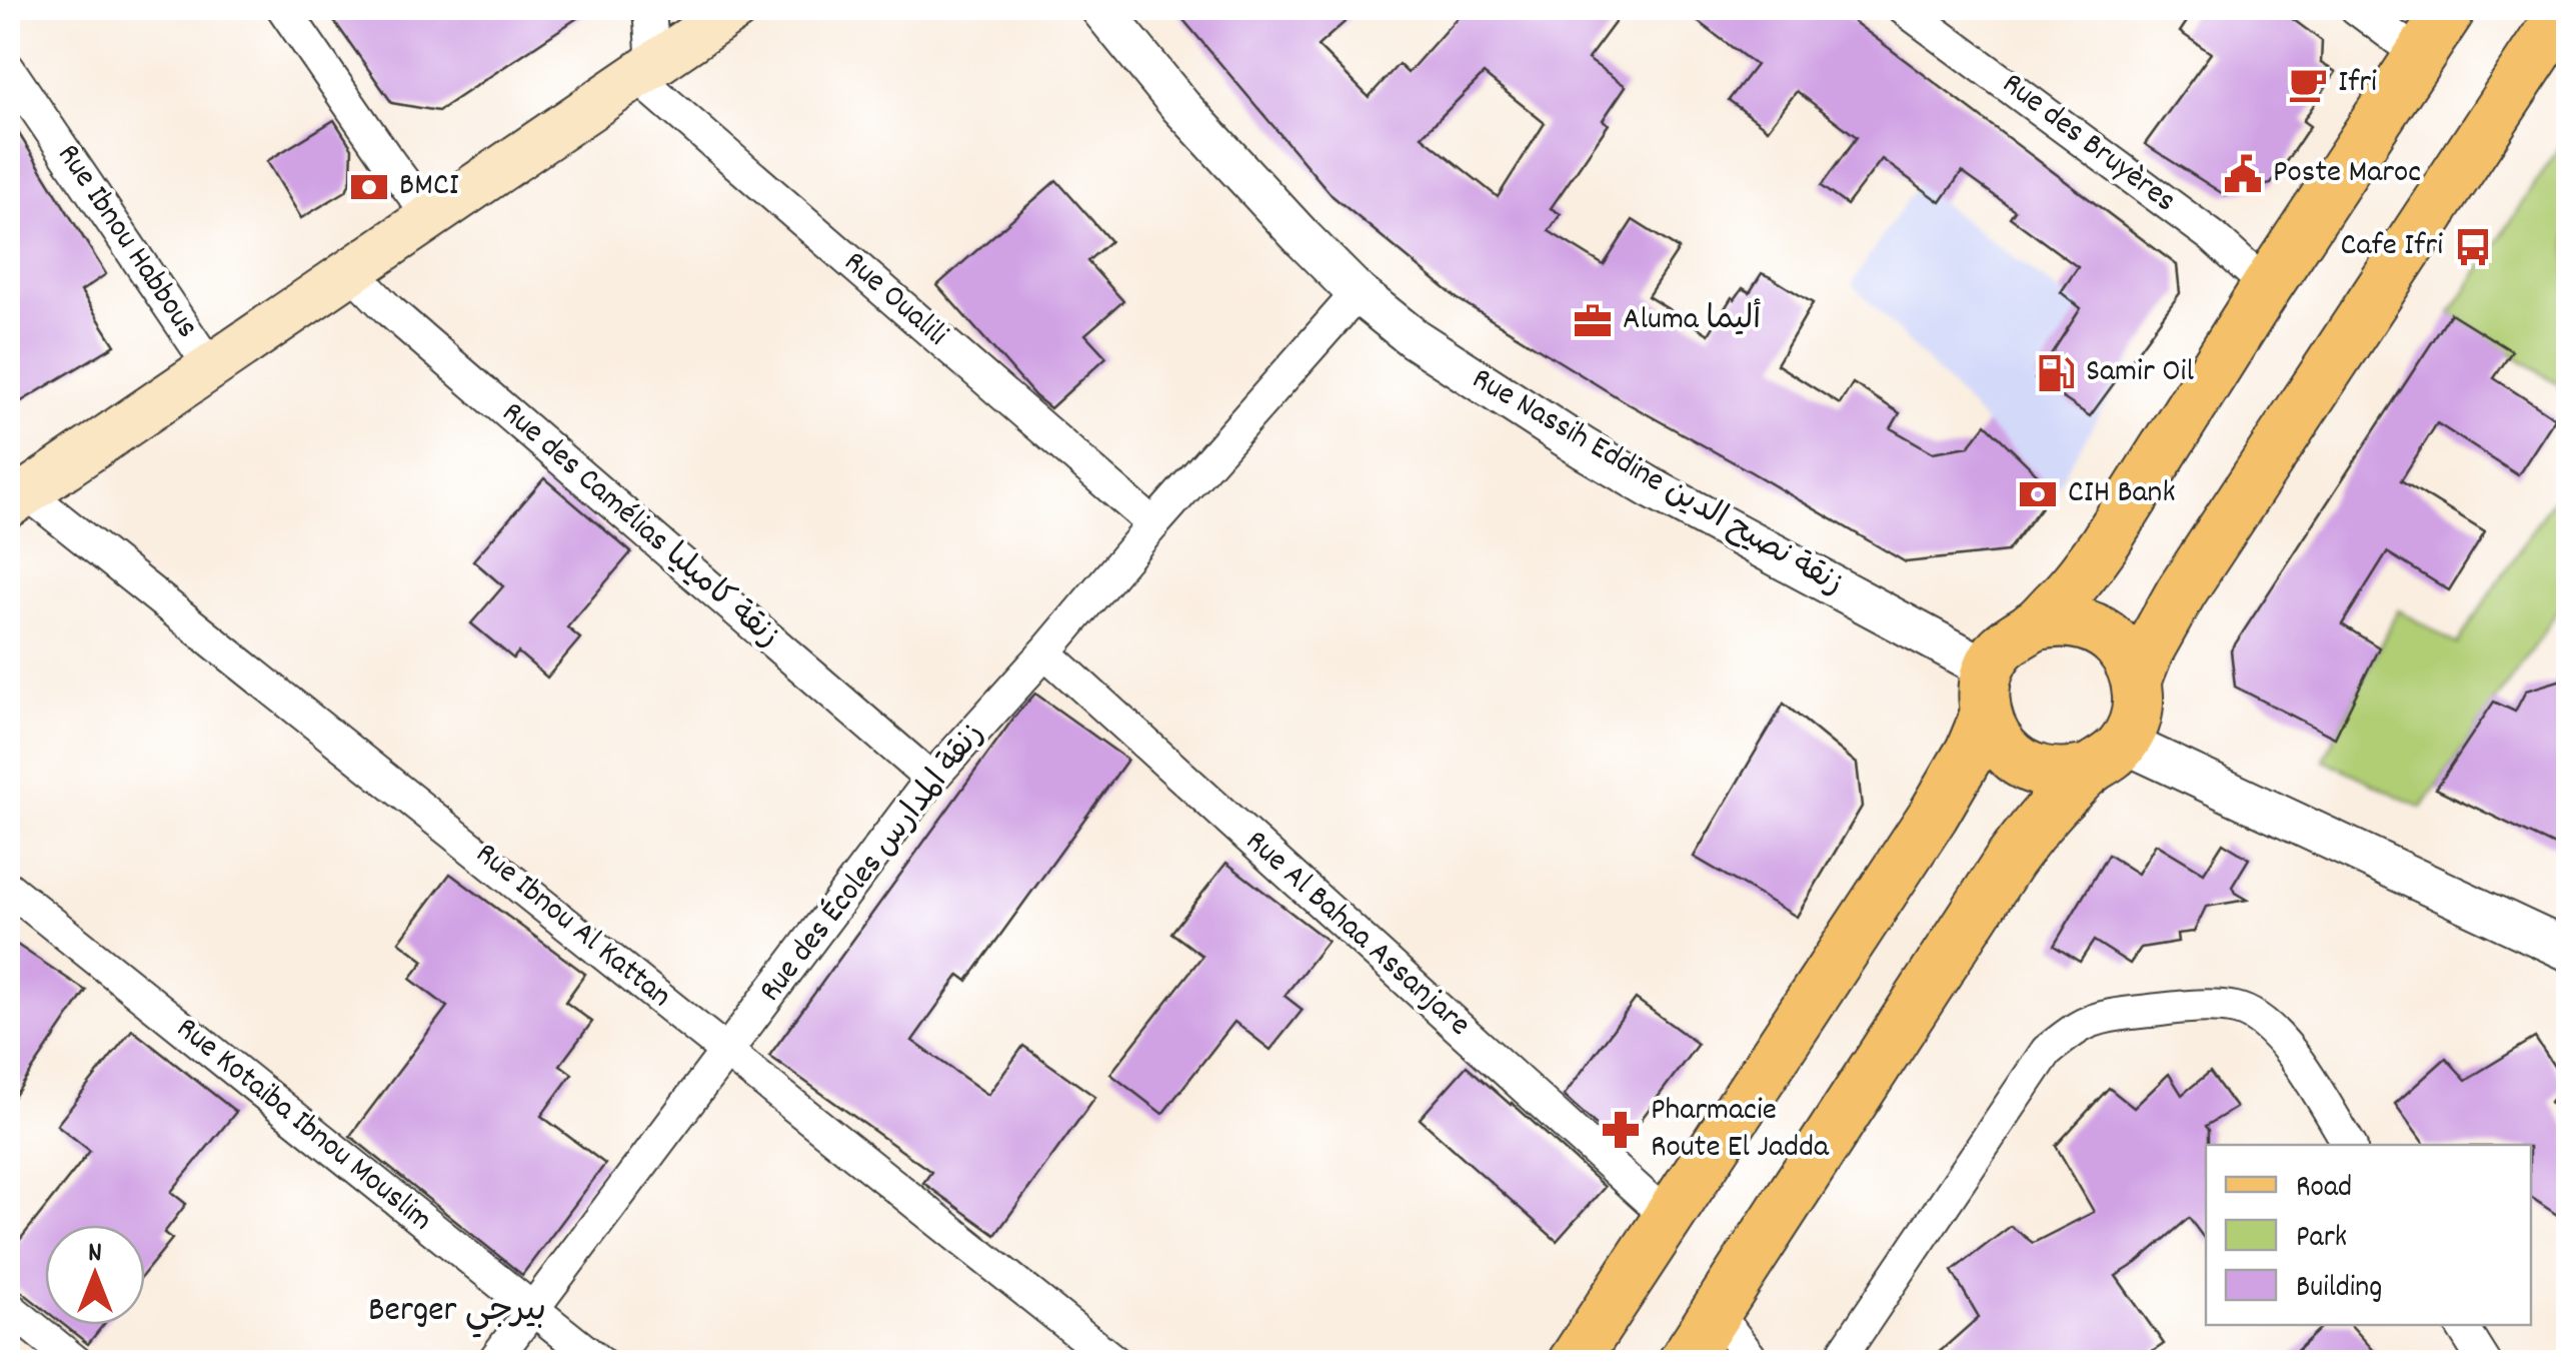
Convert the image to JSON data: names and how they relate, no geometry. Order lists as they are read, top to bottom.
{
  "streets": {
    "street": [
      "Rue des Bruyères",
      "Rue Ibnou Habbous",
      "Rue Oualili",
      "Rue Nassih Eddine زنقة نصيح الدين",
      "Rue des Camélias زنقة كاميليا",
      "Rue des Écoles زنقة المدارس",
      "Rue Ibnou Al Kattan",
      "Rue Al Bahaa Assanjare",
      "Rue Kotaiba Ibnou Mouslim"
    ]
  },
  "crossings": [
    ["Rue Oualili", "Rue des Écoles زنقة المدارس"],
    ["Rue Nassih Eddine زنقة نصيح الدين", "Rue des Écoles زنقة المدارس"],
    ["Rue des Camélias زنقة كاميليا", "Rue des Écoles زنقة المدارس"],
    ["Rue des Écoles زنقة المدارس", "Rue Ibnou Al Kattan"],
    ["Rue des Écoles زنقة المدارس", "Rue Al Bahaa Assanjare"],
    ["Rue des Écoles زنقة المدارس", "Rue Kotaiba Ibnou Mouslim"]
  ],
  "districts": ["Berger بيرجي"],
  "places": {
    "cafe": ["Ifri"],
    "public building": ["Poste Maroc"],
    "bank": ["BMCI", "CIH Bank"],
    "bus stop": ["Cafe Ifri"],
    "office": ["Aluma أليما"],
    "fuel station": ["Samir Oil"],
    "pharmacy": ["Pharmacie Route El Jadda"]
  },
  "legend": ["Road", "Park", "Building"],
  "north": "top"
}
